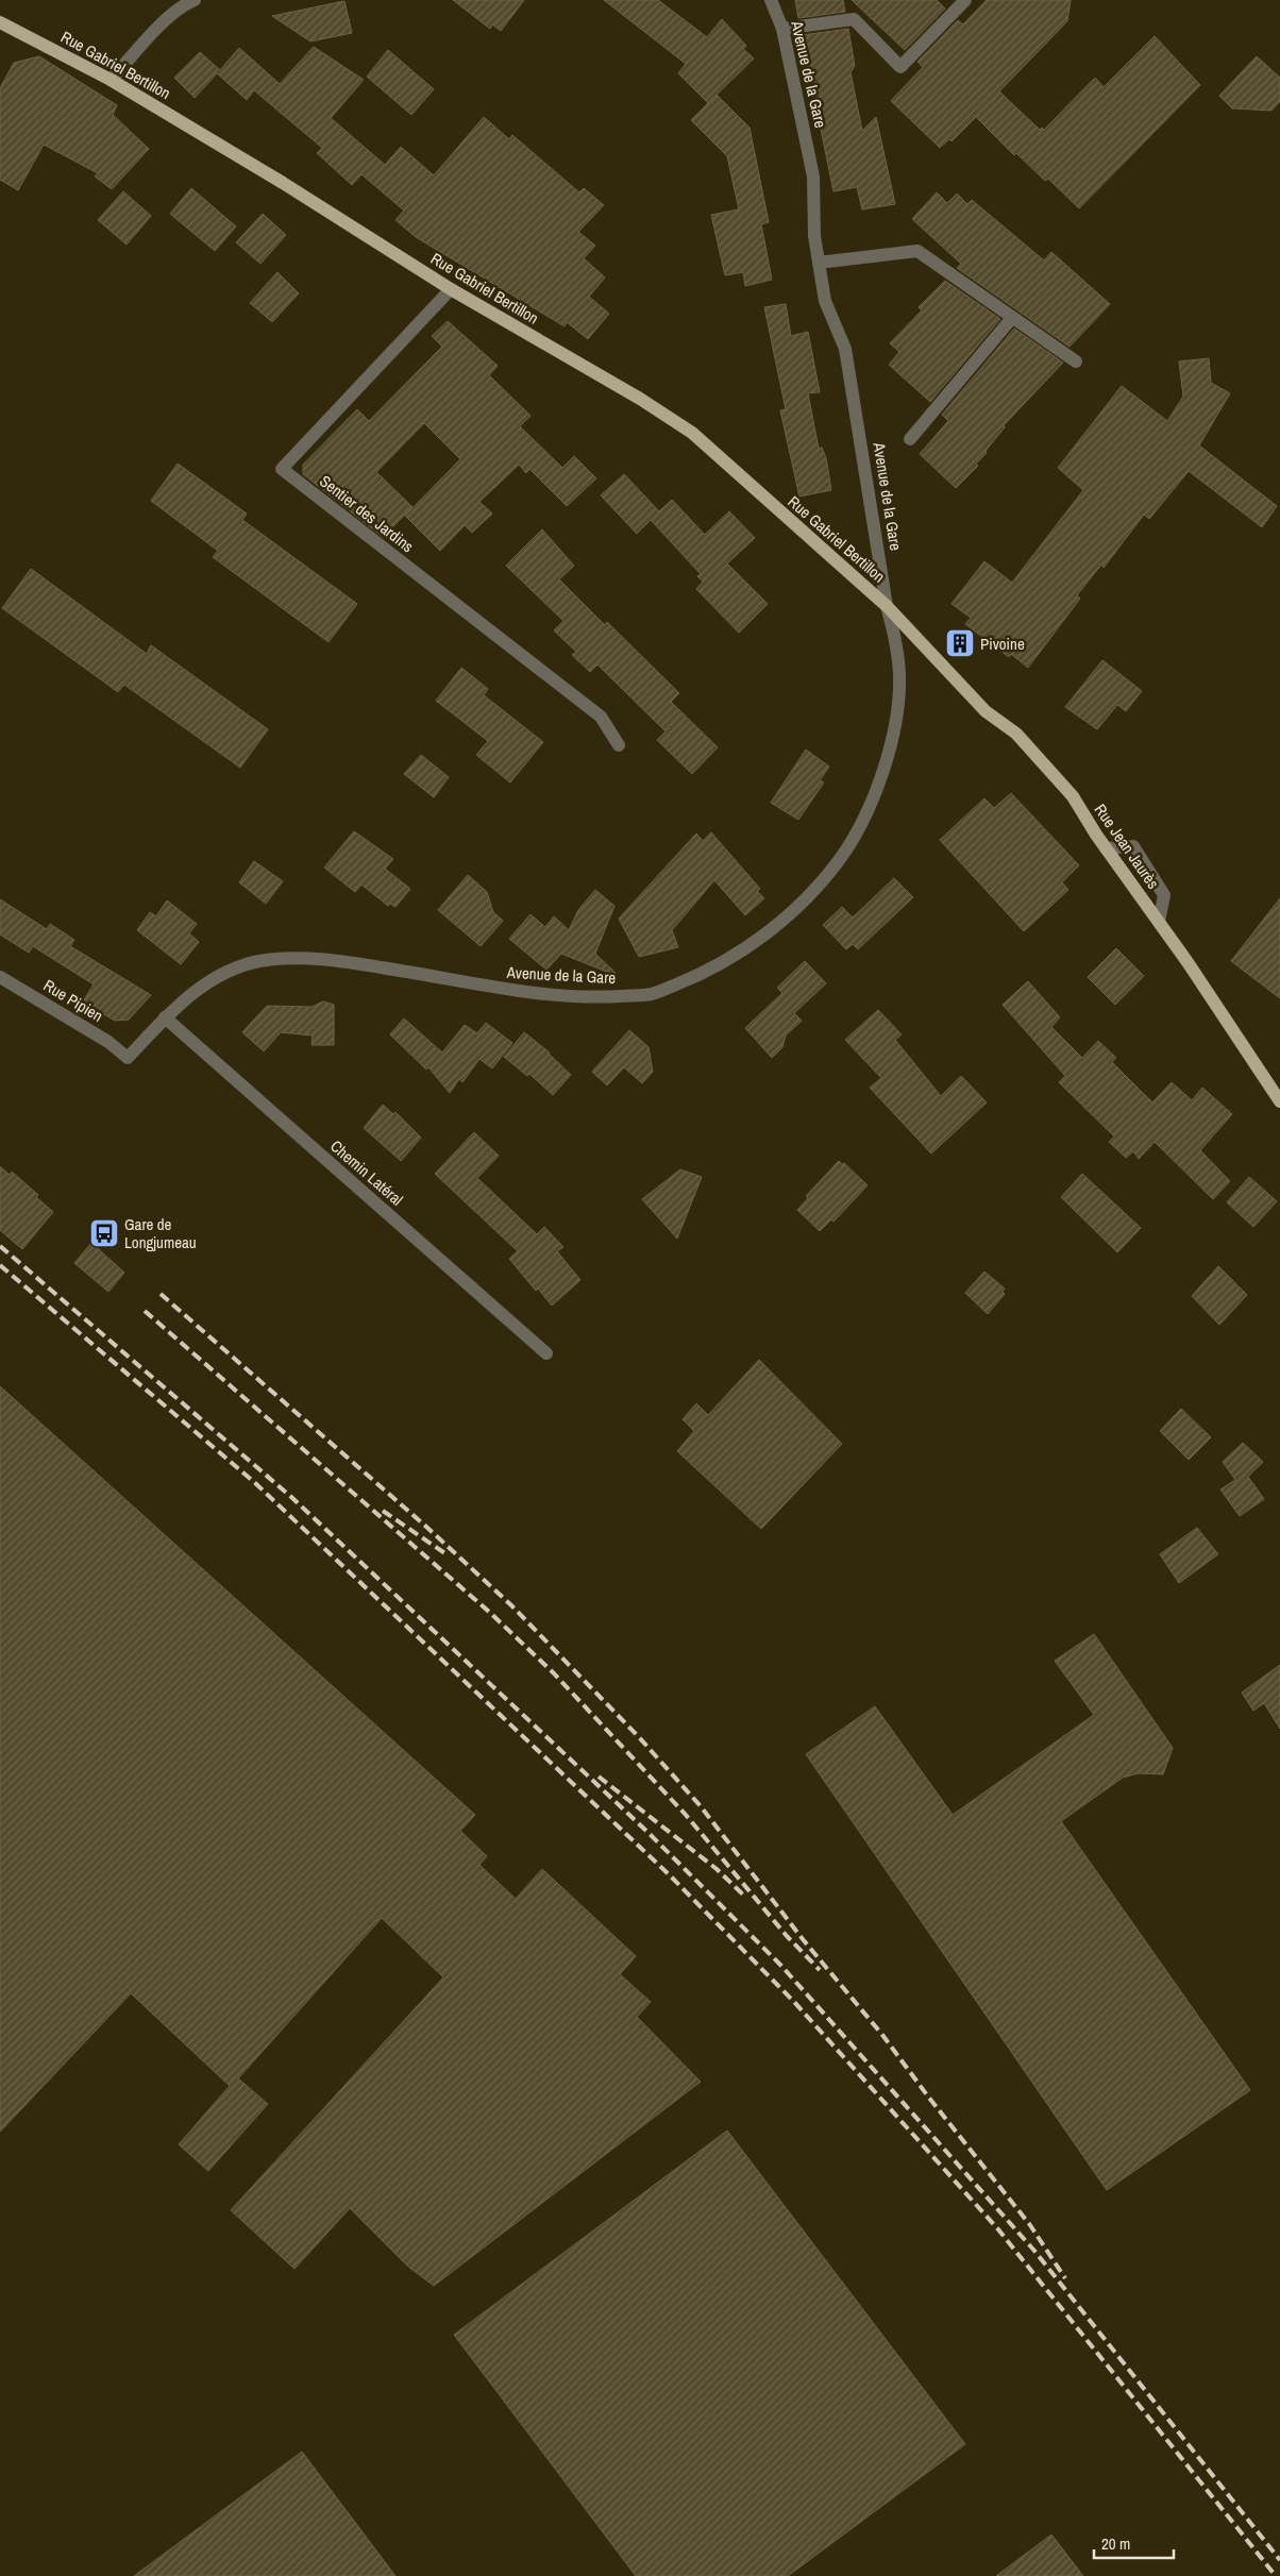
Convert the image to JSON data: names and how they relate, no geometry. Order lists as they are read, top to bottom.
{
  "streets": {
    "main road": ["Rue Gabriel Bertillon", "Rue Jean Jaurès"],
    "street": [
      "Avenue de la Gare",
      "Sentier des Jardins",
      "Rue Pipien",
      "Chemin Latéral"
    ]
  },
  "crossings": [
    ["Rue Gabriel Bertillon", "Avenue de la Gare"],
    ["Rue Gabriel Bertillon", "Sentier des Jardins"],
    ["Rue Gabriel Bertillon", "Rue Jean Jaurès"],
    ["Avenue de la Gare", "Rue Pipien"],
    ["Avenue de la Gare", "Chemin Latéral"]
  ],
  "places": {
    "building": ["Pivoine"],
    "bus stop": ["Gare de Longjumeau"]
  },
  "scale_bar": "20 m"
}
